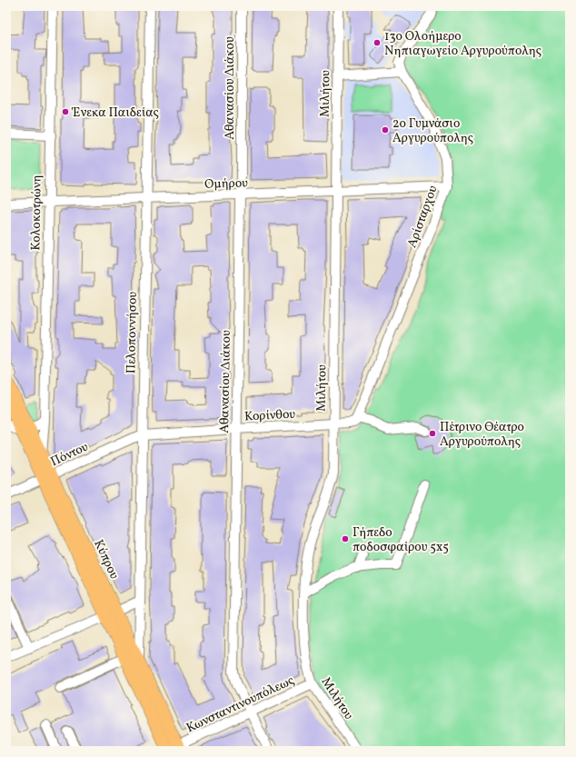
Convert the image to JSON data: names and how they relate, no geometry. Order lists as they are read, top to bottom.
{
  "streets": {
    "main road": ["Κύπρου"],
    "street": [
      "Αθανασίου Διάκου",
      "Μιλήτου",
      "Ομήρου",
      "Κολοκοτρώνη",
      "Αρίσταρχου",
      "Πελοποννήσου",
      "Κορίνθου",
      "Πόντου",
      "Κωνσταντινουπόλεως"
    ]
  },
  "crossings": [
    ["Αθανασίου Διάκου", "Ομήρου"],
    ["Αθανασίου Διάκου", "Κορίνθου"],
    ["Αθανασίου Διάκου", "Κωνσταντινουπόλεως"],
    ["Μιλήτου", "Ομήρου"],
    ["Μιλήτου", "Κορίνθου"],
    ["Μιλήτου", "Κωνσταντινουπόλεως"],
    ["Ομήρου", "Κολοκοτρώνη"],
    ["Ομήρου", "Αρίσταρχου"],
    ["Ομήρου", "Πελοποννήσου"],
    ["Κολοκοτρώνη", "Κύπρου"],
    ["Πελοποννήσου", "Κορίνθου"],
    ["Πελοποννήσου", "Πόντου"],
    ["Πελοποννήσου", "Κύπρου"],
    ["Κορίνθου", "Πόντου"],
    ["Πόντου", "Κύπρου"],
    ["Κύπρου", "Κωνσταντινουπόλεως"]
  ],
  "places": [
    "13ο Ολοήμερο Νηπιαγωγείο Αργυρούπολης",
    "Ένεκα Παιδείας",
    "2ο Γυμνάσιο Αργυρούπολης",
    "Πέτρινο Θέατρο Αργυρούπολης",
    "Γήπεδο ποδοσφαίρου 5x5"
  ]
}
